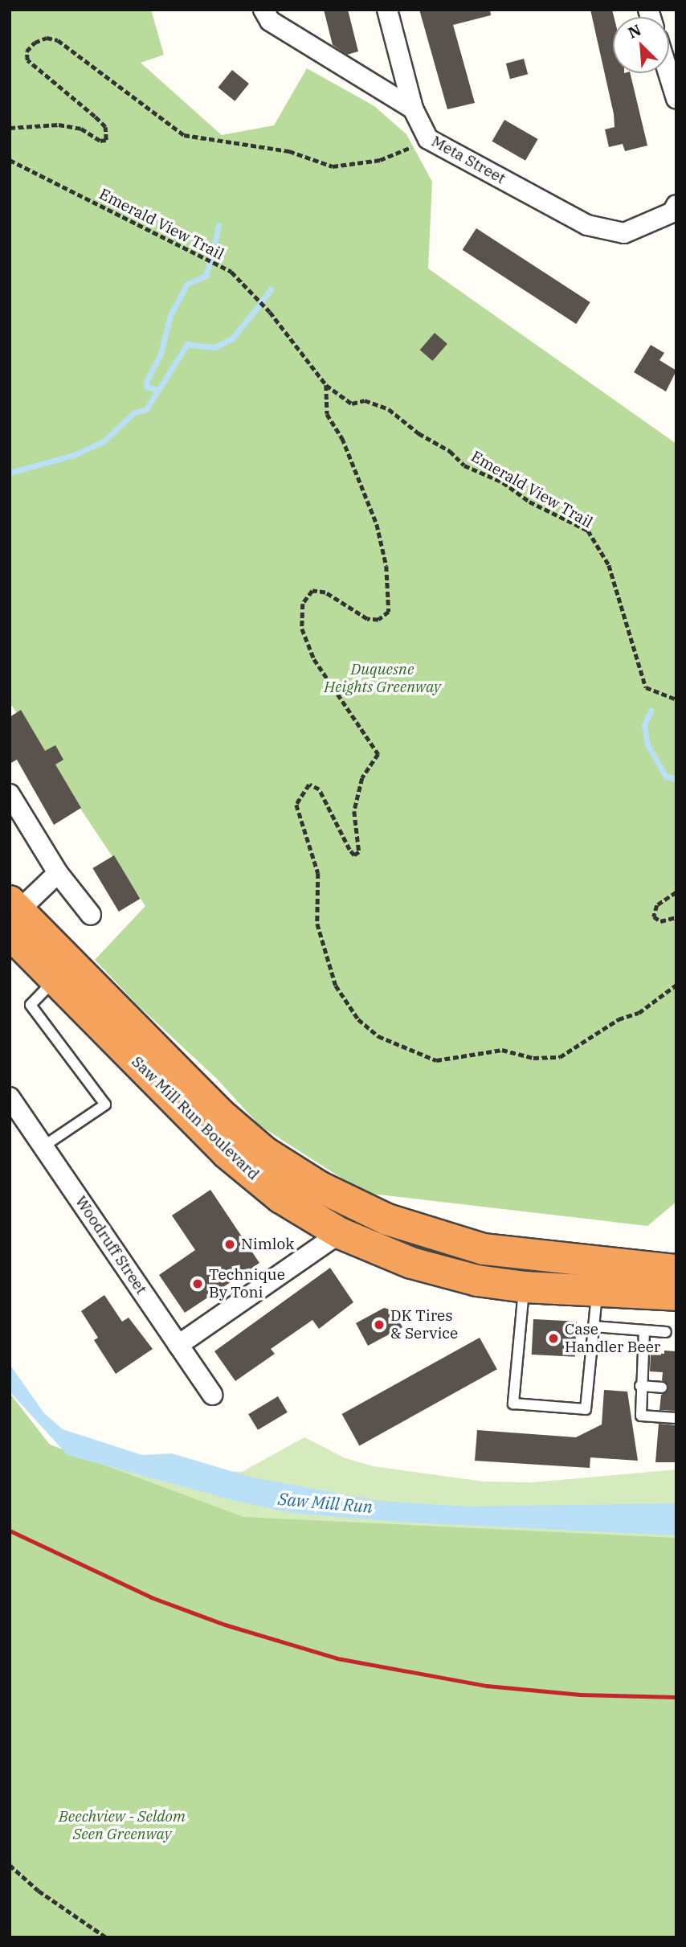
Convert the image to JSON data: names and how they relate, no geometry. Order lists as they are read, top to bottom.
{
  "streets": {
    "highway": ["Saw Mill Run Boulevard"],
    "street": ["Meta Street", "Woodruff Street"],
    "path": ["Emerald View Trail"]
  },
  "water": ["Saw Mill Run"],
  "parks": ["Duquesne Heights Greenway", "Beechview - Seldom Seen Greenway"],
  "places": [
    "Nimlok",
    "Technique By Toni",
    "DK Tires & Service",
    "Case Handler Beer"
  ],
  "north": "top left"
}
